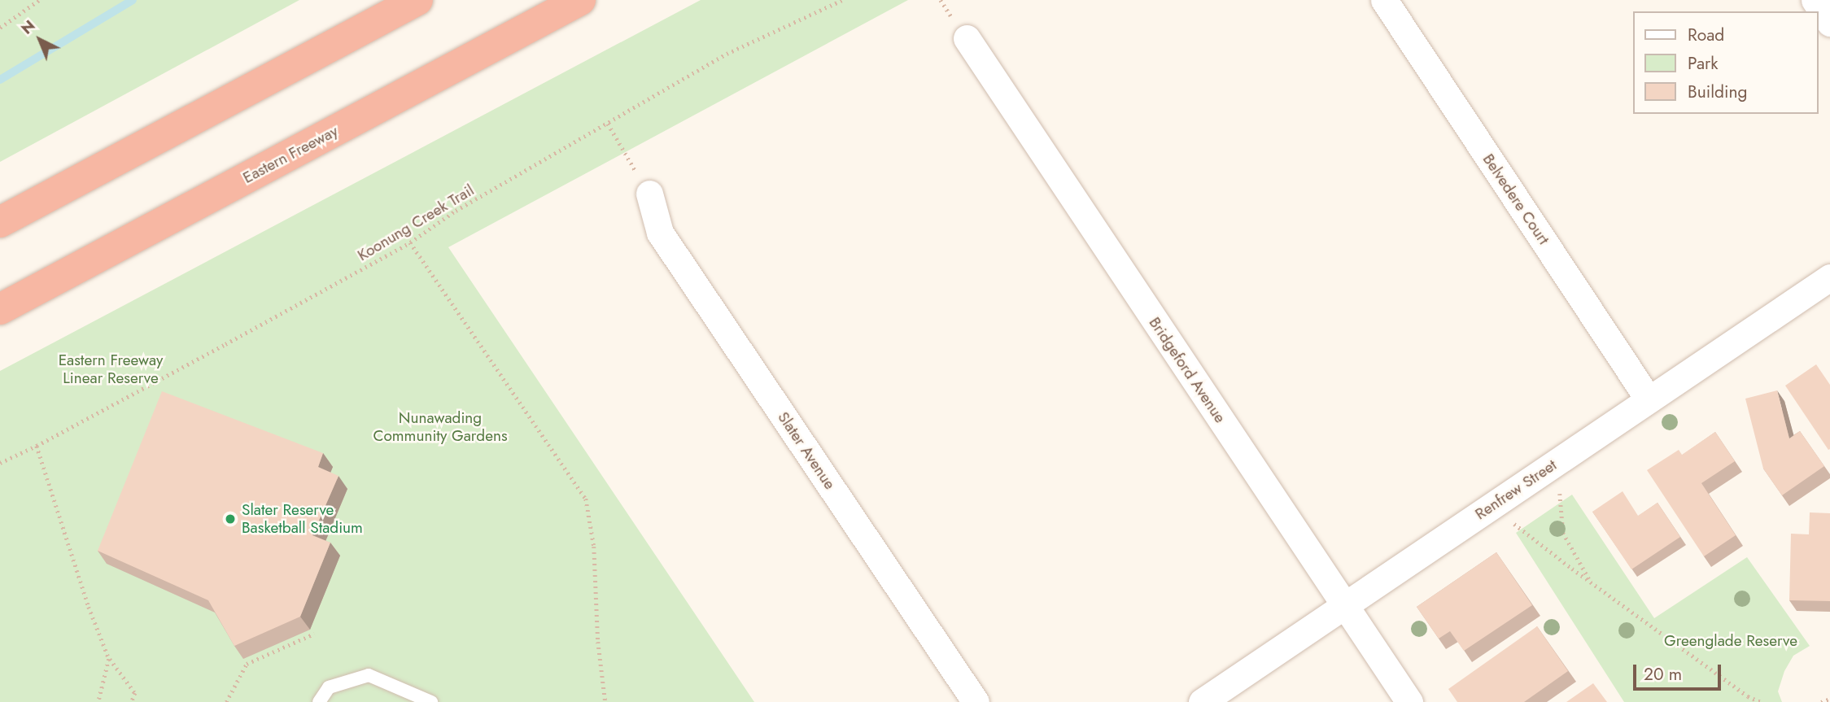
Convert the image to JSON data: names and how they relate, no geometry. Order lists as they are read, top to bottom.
{
  "streets": {
    "highway": ["Eastern Freeway"],
    "street": [
      "Belvedere Court",
      "Bridgeford Avenue",
      "Slater Avenue",
      "Renfrew Street"
    ],
    "path": ["Koonung Creek Trail"]
  },
  "crossings": [
    ["Belvedere Court", "Renfrew Street"],
    ["Bridgeford Avenue", "Renfrew Street"]
  ],
  "parks": ["Eastern Freeway Linear Reserve", "Nunawading Community Gardens", "Greenglade Reserve"],
  "places": ["Slater Reserve Basketball Stadium"],
  "legend": ["Road", "Park", "Building"],
  "scale_bar": "20 m",
  "north": "top left"
}
